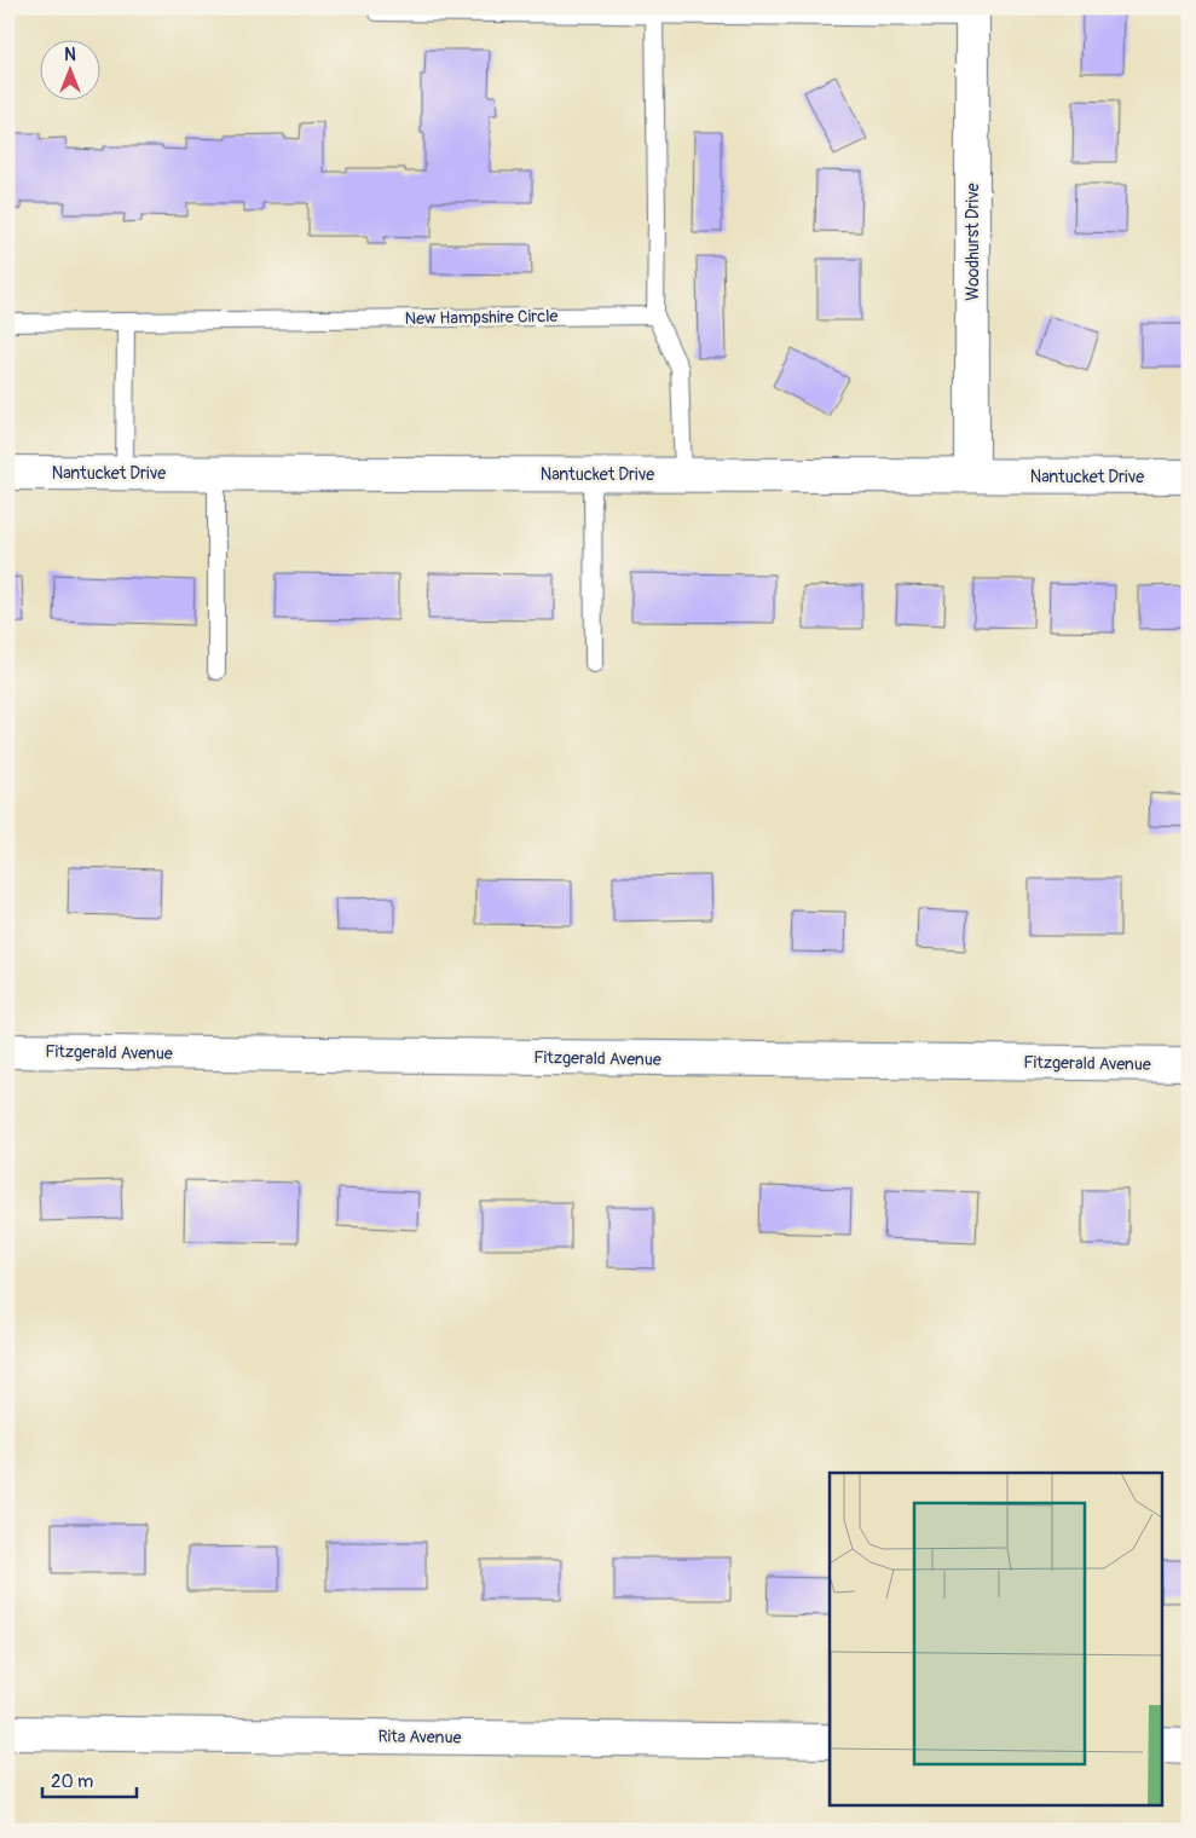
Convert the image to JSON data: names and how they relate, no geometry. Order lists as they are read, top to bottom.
{
  "streets": {
    "street": [
      "Woodhurst Drive",
      "Nantucket Drive",
      "Fitzgerald Avenue",
      "Rita Avenue"
    ],
    "lane": ["New Hampshire Circle"]
  },
  "crossings": [
    ["Woodhurst Drive", "Nantucket Drive"]
  ],
  "scale_bar": "20 m",
  "north": "top"
}
